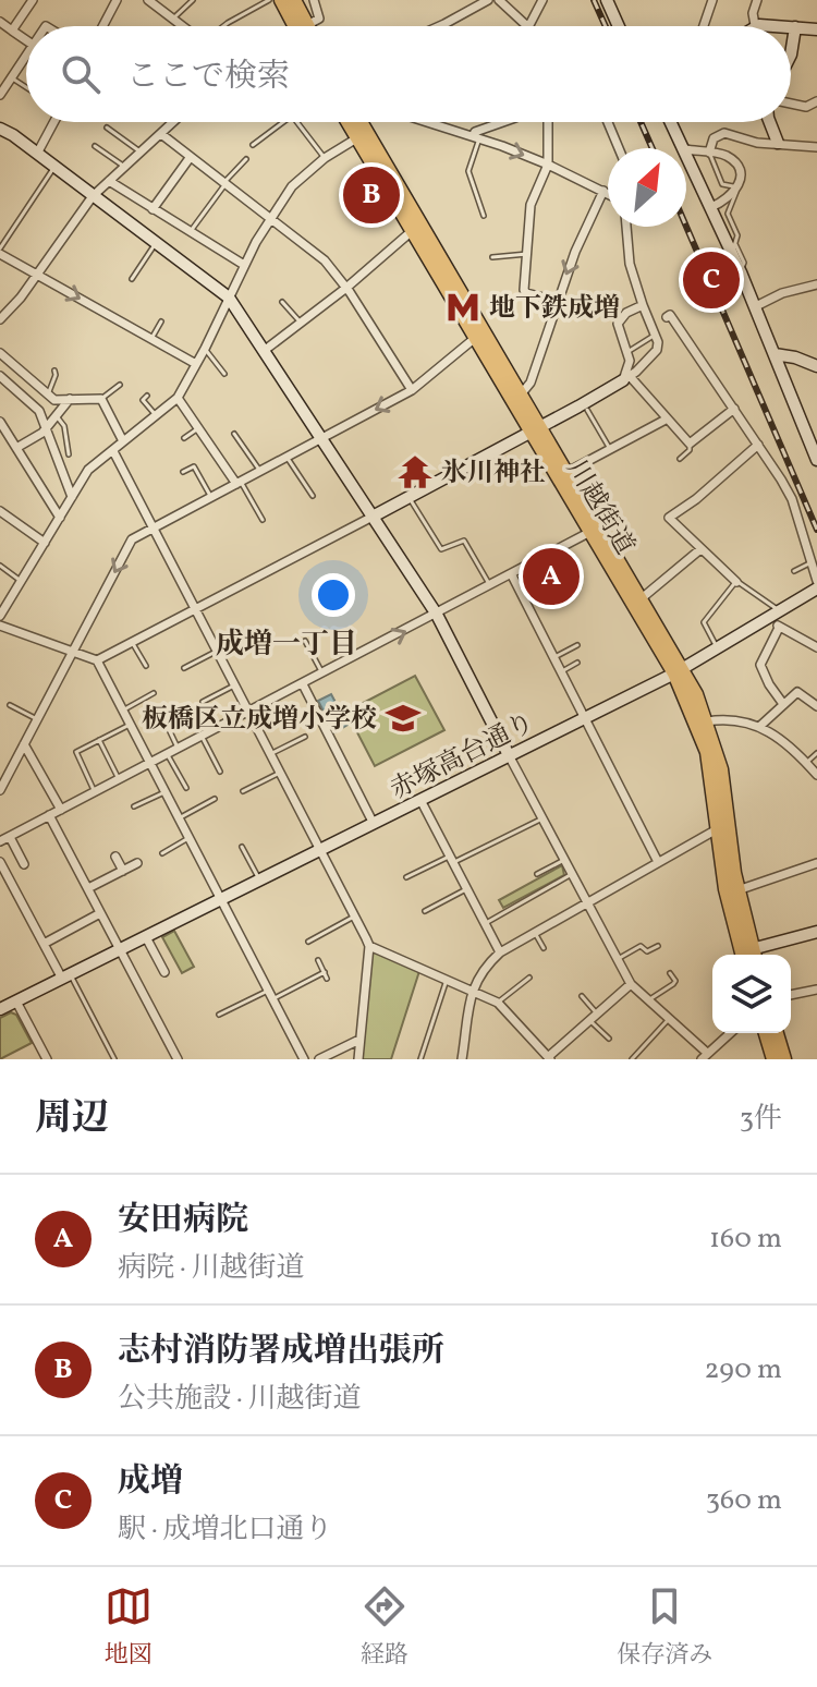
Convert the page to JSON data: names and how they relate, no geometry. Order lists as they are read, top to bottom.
{
  "streets": {
    "highway": ["川越街道"],
    "street": ["赤塚高台通り"]
  },
  "crossings": [
    ["川越街道", "赤塚高台通り"]
  ],
  "districts": ["成増一丁目"],
  "places": {
    "metro station": ["地下鉄成増"],
    "temple": ["氷川神社"],
    "school or university": ["板橋区立成増小学校"]
  },
  "north": "top right",
  "page": {
    "search": "ここで検索",
    "pins": ["B", "C", "A"],
    "heading": ["周辺", "3件"],
    "list": [
      {
        "mark": "A",
        "name": "安田病院",
        "note": "病院 · 川越街道",
        "value": "160 m"
      },
      {
        "mark": "B",
        "name": "志村消防署成増出張所",
        "note": "公共施設 · 川越街道",
        "value": "290 m"
      },
      {
        "mark": "C",
        "name": "成増",
        "note": "駅 · 成増北口通り",
        "value": "360 m"
      }
    ],
    "nav": ["地図", "経路", "保存済み"]
  }
}
